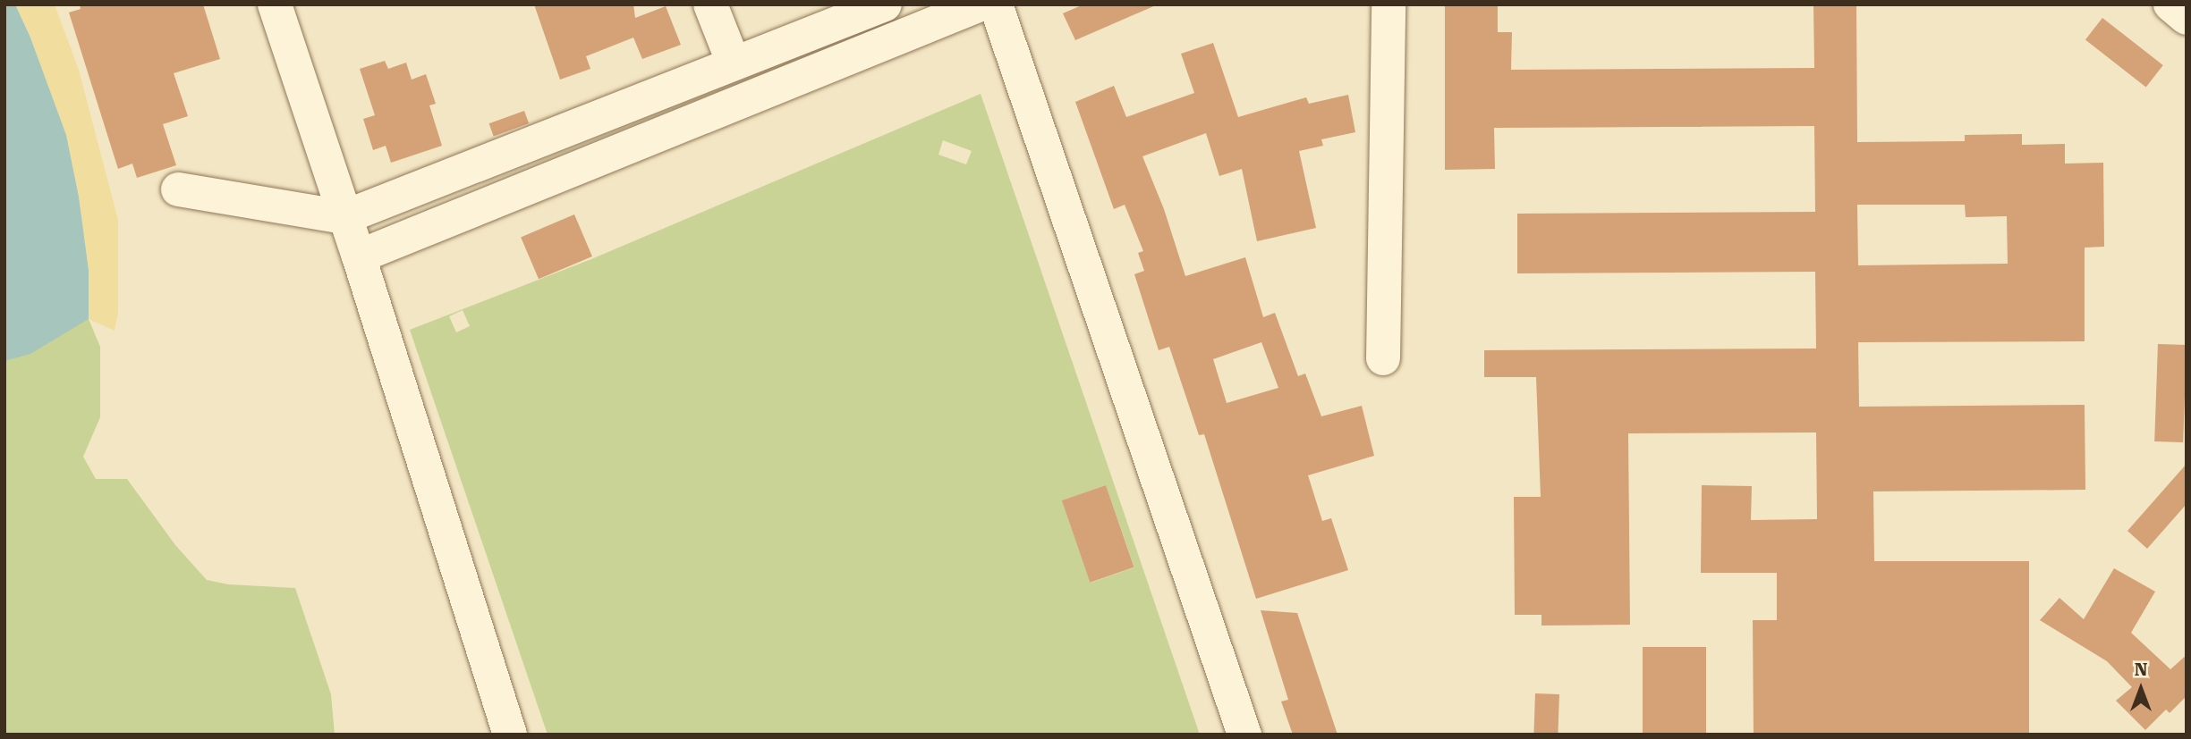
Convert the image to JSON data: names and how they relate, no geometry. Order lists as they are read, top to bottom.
{
  "north": "top"
}
